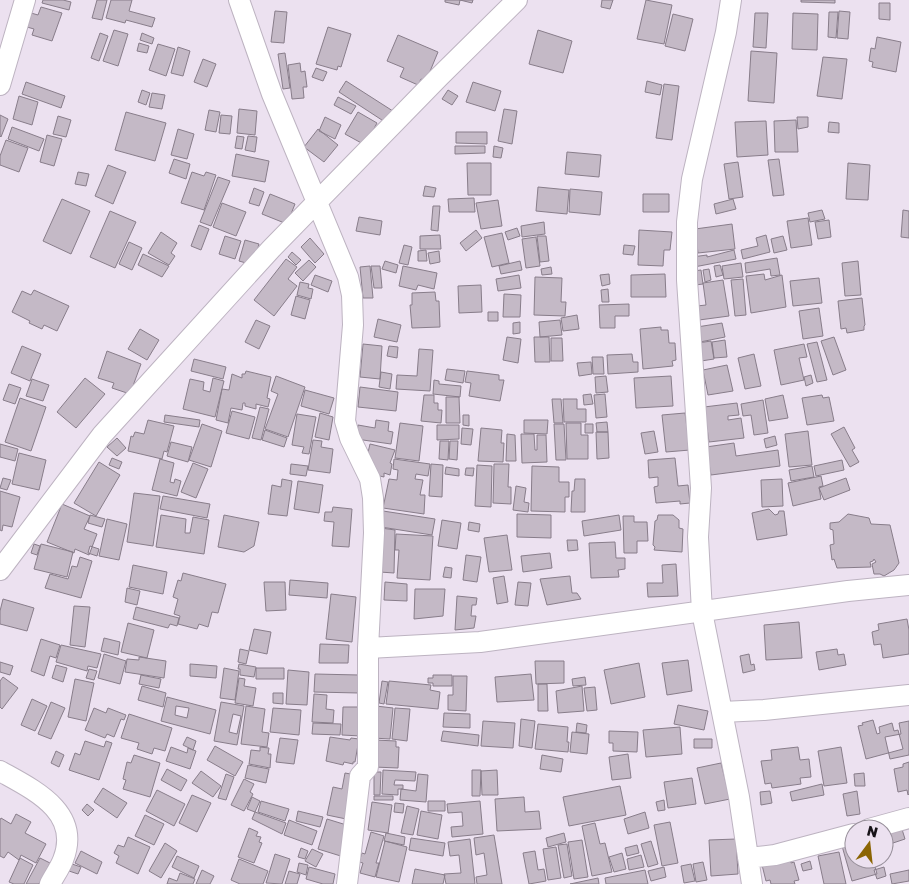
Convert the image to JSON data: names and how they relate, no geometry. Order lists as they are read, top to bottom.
{
  "north": "top"
}
